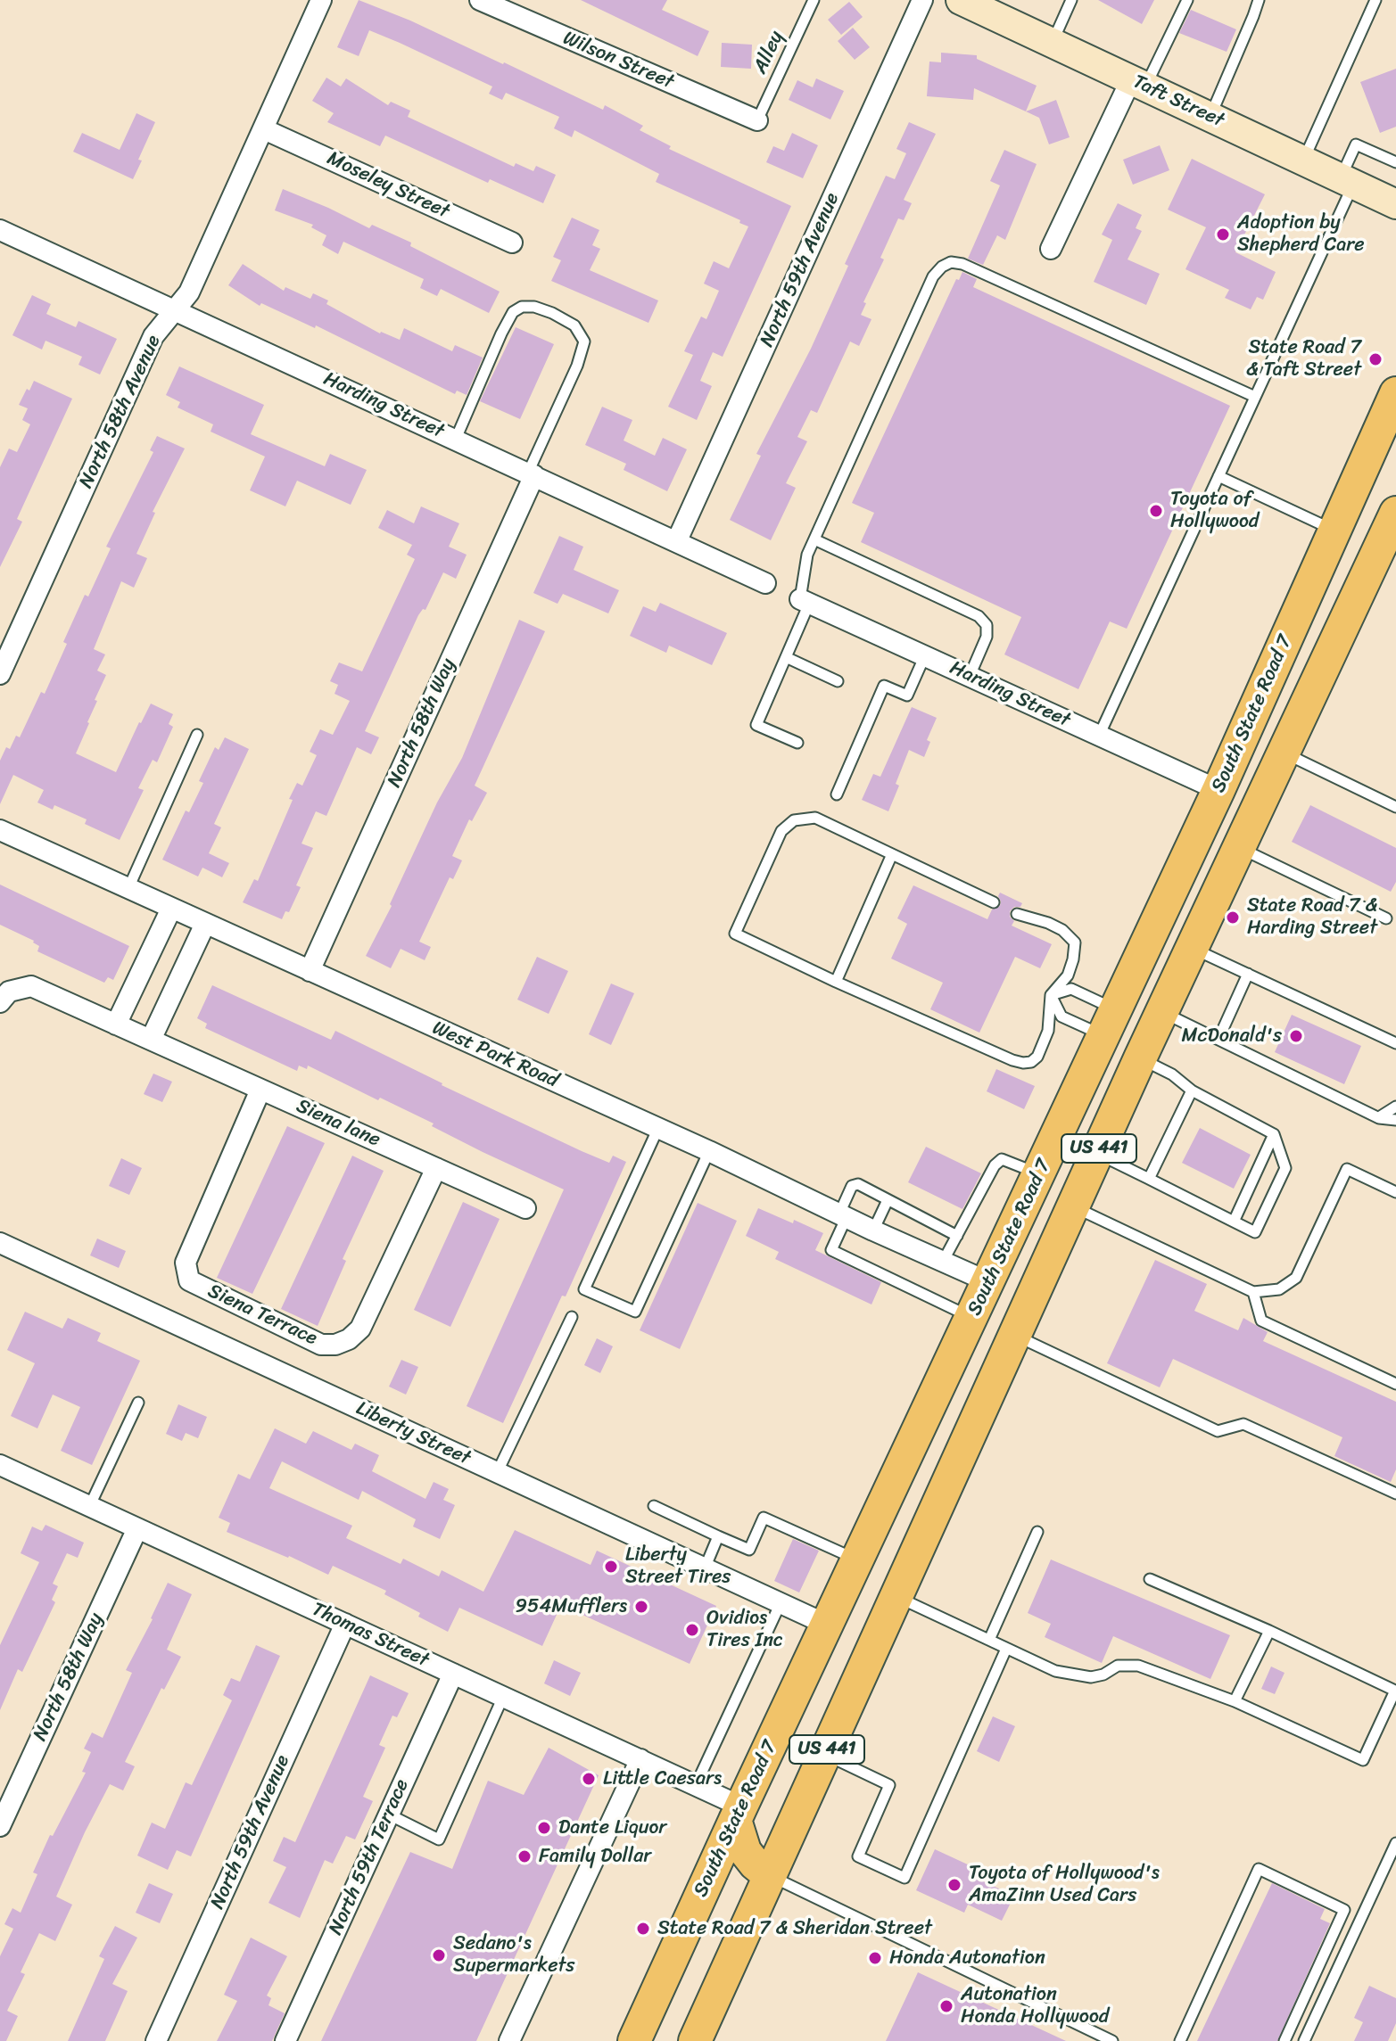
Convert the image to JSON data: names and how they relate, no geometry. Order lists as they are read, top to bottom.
{
  "streets": {
    "main road": ["South State Road 7", "US 441"],
    "street": [
      "Wilson Street",
      "Taft Street",
      "Moseley Street",
      "North 59th Avenue",
      "Harding Street",
      "North 58th Avenue",
      "North 58th Way",
      "West Park Road",
      "Siena lane",
      "Siena Terrace",
      "Liberty Street",
      "Thomas Street",
      "North 59th Terrace"
    ],
    "lane": ["Alley"]
  },
  "crossings": [
    ["Alley", "Wilson Street"],
    ["Moseley Street", "North 58th Avenue"],
    ["North 59th Avenue", "Harding Street"],
    ["North 59th Avenue", "Thomas Street"],
    ["Harding Street", "North 58th Avenue"],
    ["Harding Street", "South State Road 7"],
    ["Harding Street", "North 58th Way"],
    ["South State Road 7", "West Park Road"],
    ["South State Road 7", "Liberty Street"],
    ["South State Road 7", "Thomas Street"],
    ["North 58th Way", "West Park Road"],
    ["North 58th Way", "Thomas Street"],
    ["Siena lane", "Siena Terrace"],
    ["Thomas Street", "North 59th Terrace"]
  ],
  "places": [
    "Adoption by Shepherd Care",
    "State Road 7 & Taft Street",
    "Toyota of Hollywood",
    "State Road 7 & Harding Street",
    "McDonald's",
    "Liberty Street Tires",
    "954Mufflers",
    "Ovidios Tires Inc",
    "Little Caesars",
    "Dante Liquor",
    "Family Dollar",
    "Toyota of Hollywood's AmaZinn Used Cars",
    "State Road 7 & Sheridan Street",
    "Sedano's Supermarkets",
    "Honda Autonation",
    "Autonation Honda Hollywood"
  ]
}
